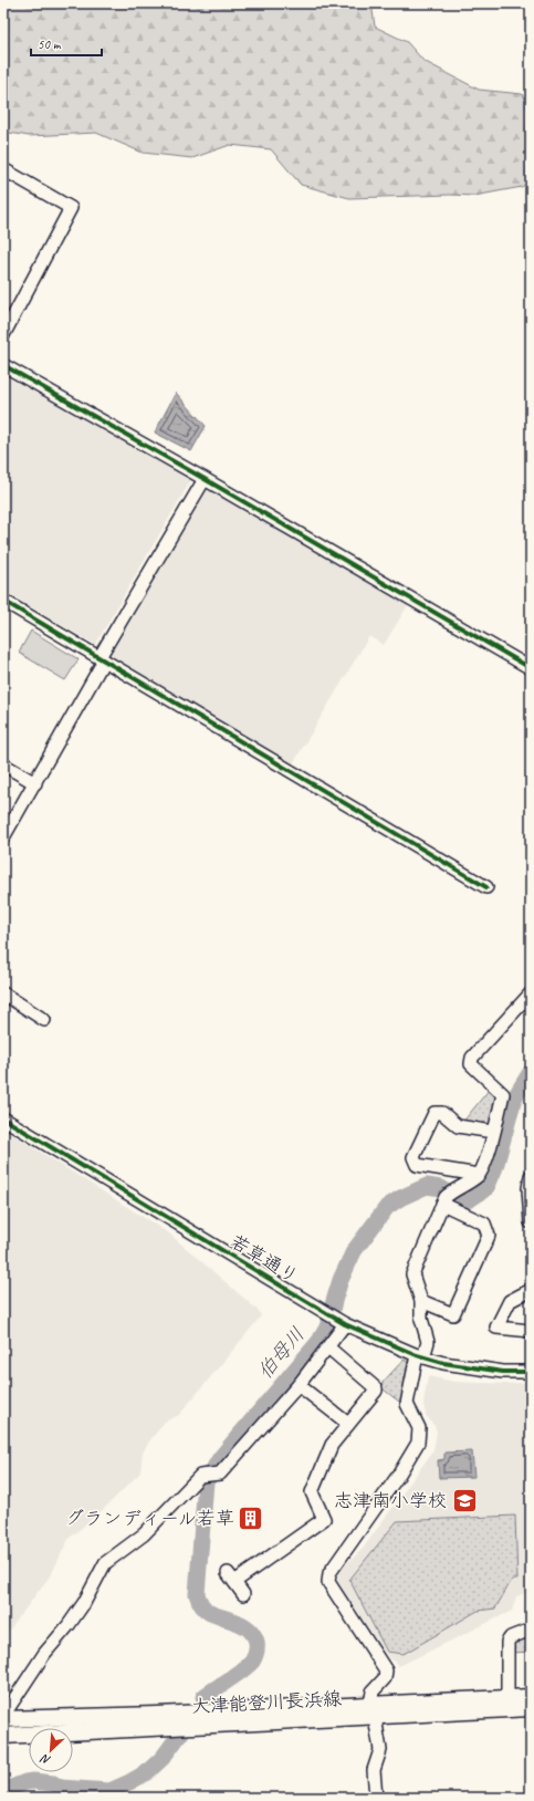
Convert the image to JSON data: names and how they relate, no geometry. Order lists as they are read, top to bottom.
{
  "streets": {
    "main road": ["大津能登川長浜線"],
    "street": ["若草通り"]
  },
  "water": ["伯母川"],
  "places": {
    "school or university": ["志津南小学校"],
    "building": ["グランディール若草"]
  },
  "scale_bar": "50 m",
  "north": "bottom left"
}
